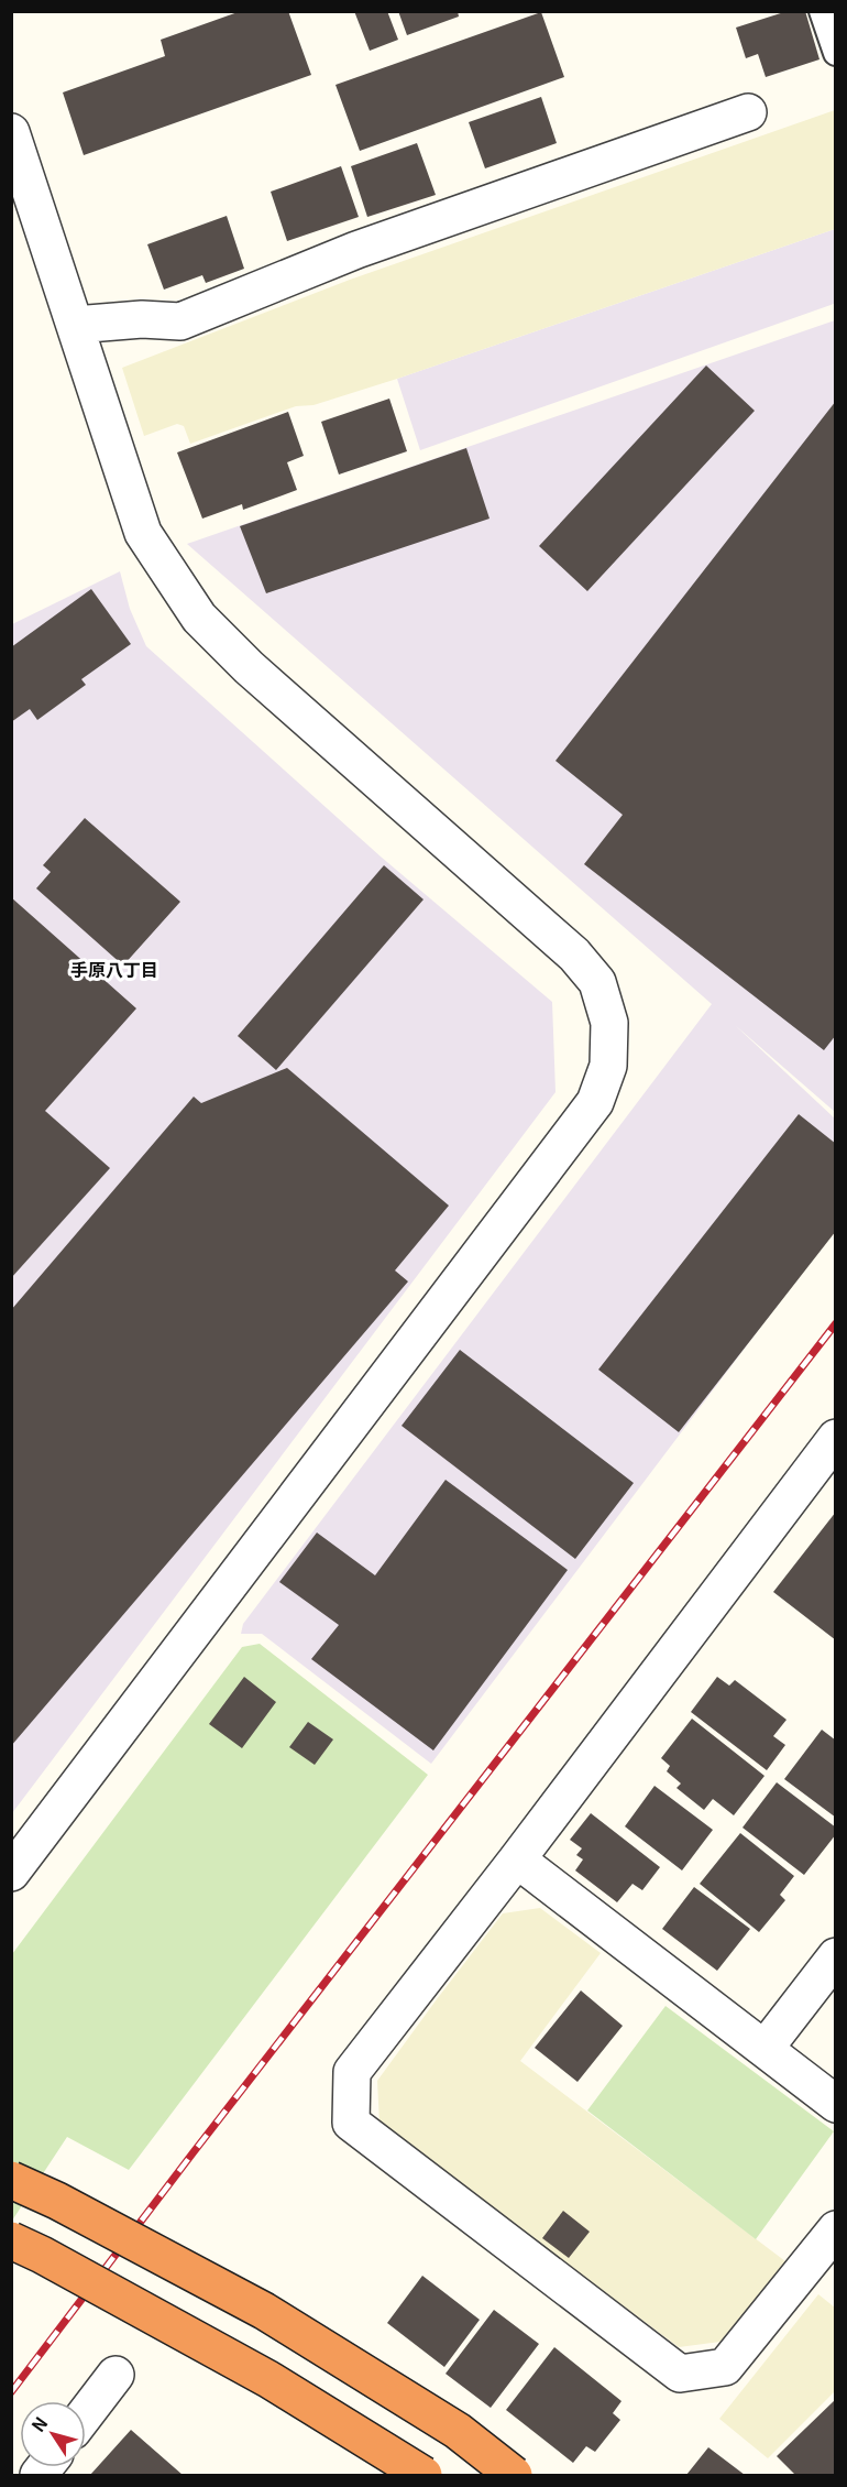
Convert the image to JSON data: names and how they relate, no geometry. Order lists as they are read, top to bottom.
{
  "districts": ["手原八丁目"],
  "north": "top left"
}
